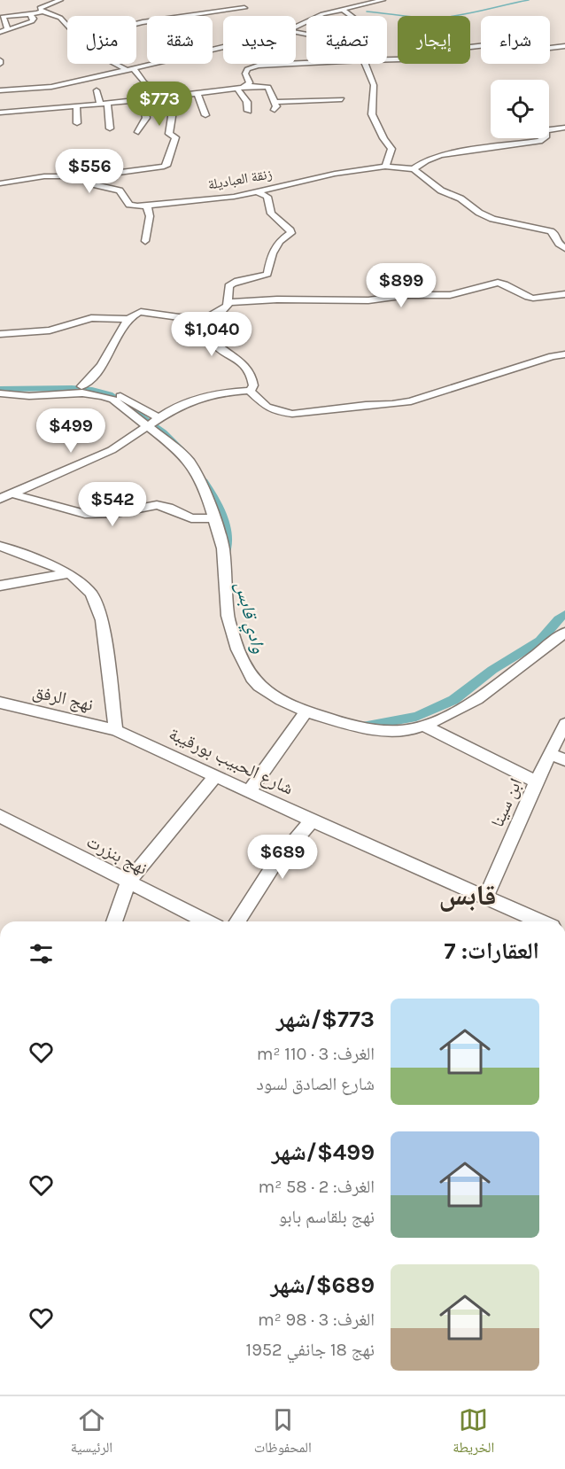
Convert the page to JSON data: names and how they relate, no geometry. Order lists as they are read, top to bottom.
{
  "streets": {
    "street": [
      "زنقة العباديلة",
      "نهج الرفق",
      "شارع الحبيب بورقيبة",
      "ابن سينا",
      "نهج بنزرت"
    ]
  },
  "crossings": [
    ["نهج الرفق", "شارع الحبيب بورقيبة"],
    ["شارع الحبيب بورقيبة", "ابن سينا"]
  ],
  "districts": ["قابس"],
  "water": ["وادي قابس"],
  "page": {
    "chip": [
      "شراء",
      "إيجار",
      "تصفية",
      "جديد",
      "شقة",
      "منزل"
    ],
    "price": [
      "$773",
      "$556",
      "$899",
      "$1,040",
      "$499",
      "$542",
      "$689"
    ],
    "heading": "العقارات: 7",
    "list": [
      {
        "name": "$773/شهر",
        "note": "الغرف: 3 · 110 m² · شارع الصادق لسود"
      },
      {
        "name": "$499/شهر",
        "note": "الغرف: 2 · 58 m² · نهج بلقاسم بابو"
      },
      {
        "name": "$689/شهر",
        "note": "الغرف: 3 · 98 m² · نهج 18 جانفي 1952"
      }
    ],
    "tabs": ["الخريطة", "المحفوظات", "الرئيسية"]
  }
}
